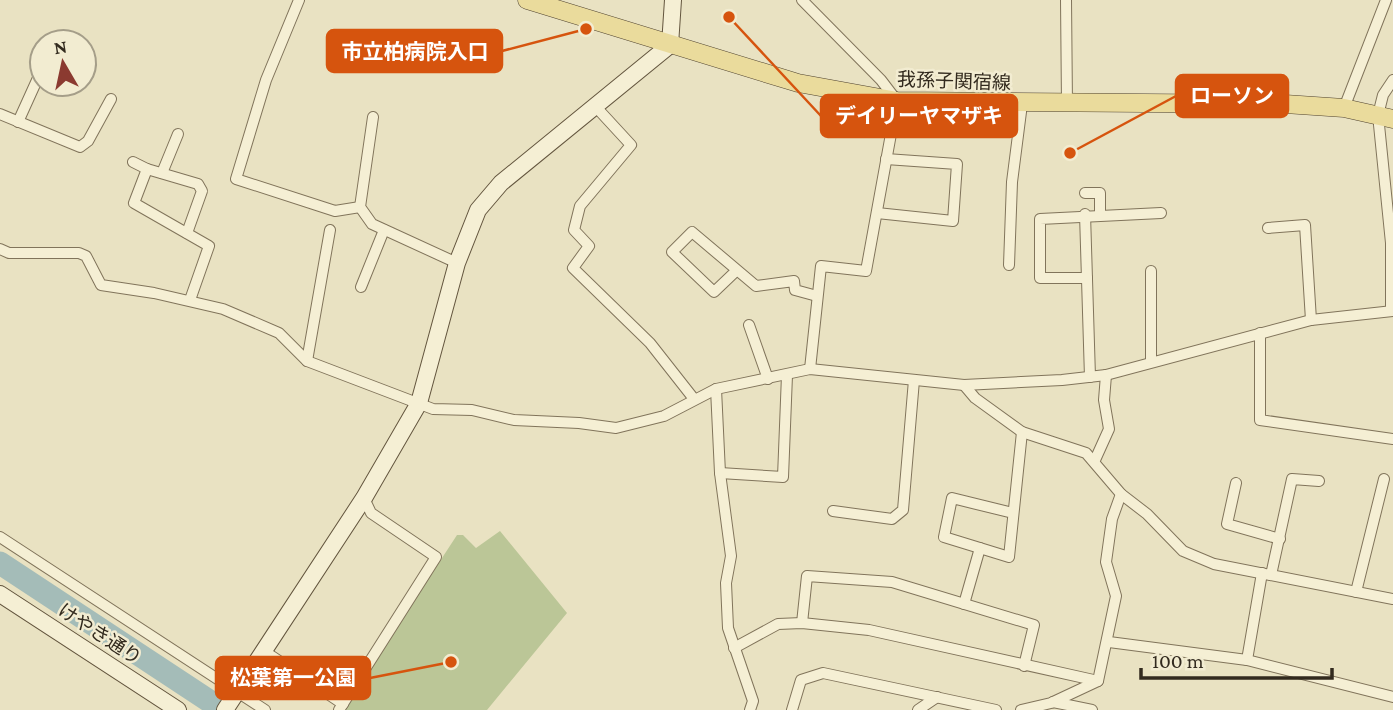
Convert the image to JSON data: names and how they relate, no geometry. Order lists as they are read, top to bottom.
{
  "streets": {
    "main road": ["我孫子関宿線"],
    "street": ["けやき通り"]
  },
  "places": [
    "デイリーヤマザキ",
    "市立柏病院入口",
    "ローソン",
    "松葉第一公園"
  ],
  "scale_bar": "100 m",
  "north": "top"
}
